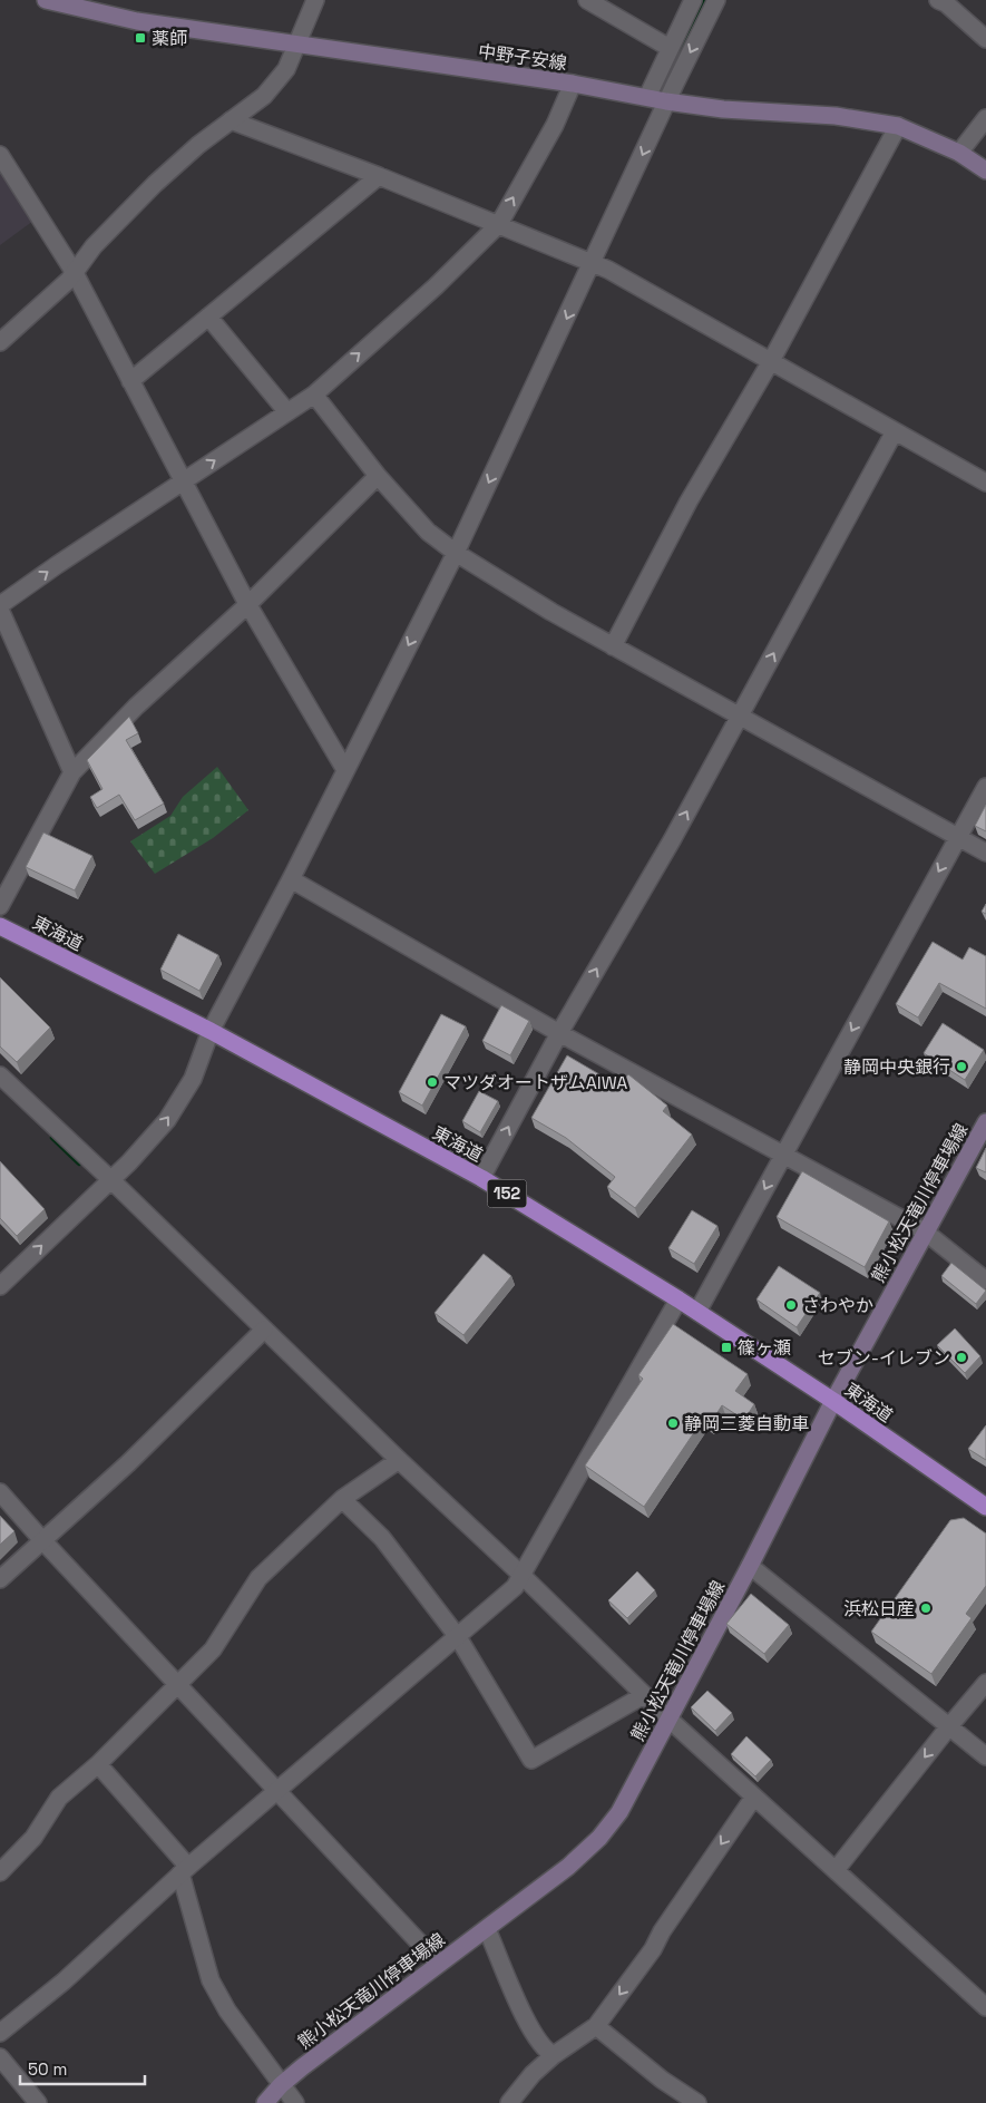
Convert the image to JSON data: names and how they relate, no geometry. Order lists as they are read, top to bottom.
{
  "streets": {
    "highway": ["東海道", "152"],
    "main road": ["中野子安線", "熊小松天竜川停車場線"]
  },
  "crossings": [
    ["東海道", "熊小松天竜川停車場線"]
  ],
  "places": {
    "transit": ["薬師", "篠ヶ瀬"],
    "other": [
      "静岡中央銀行",
      "マツダオートザムAIWA",
      "さわやか",
      "セブン-イレブン",
      "静岡三菱自動車",
      "浜松日産"
    ]
  },
  "scale_bar": "50 m"
}
